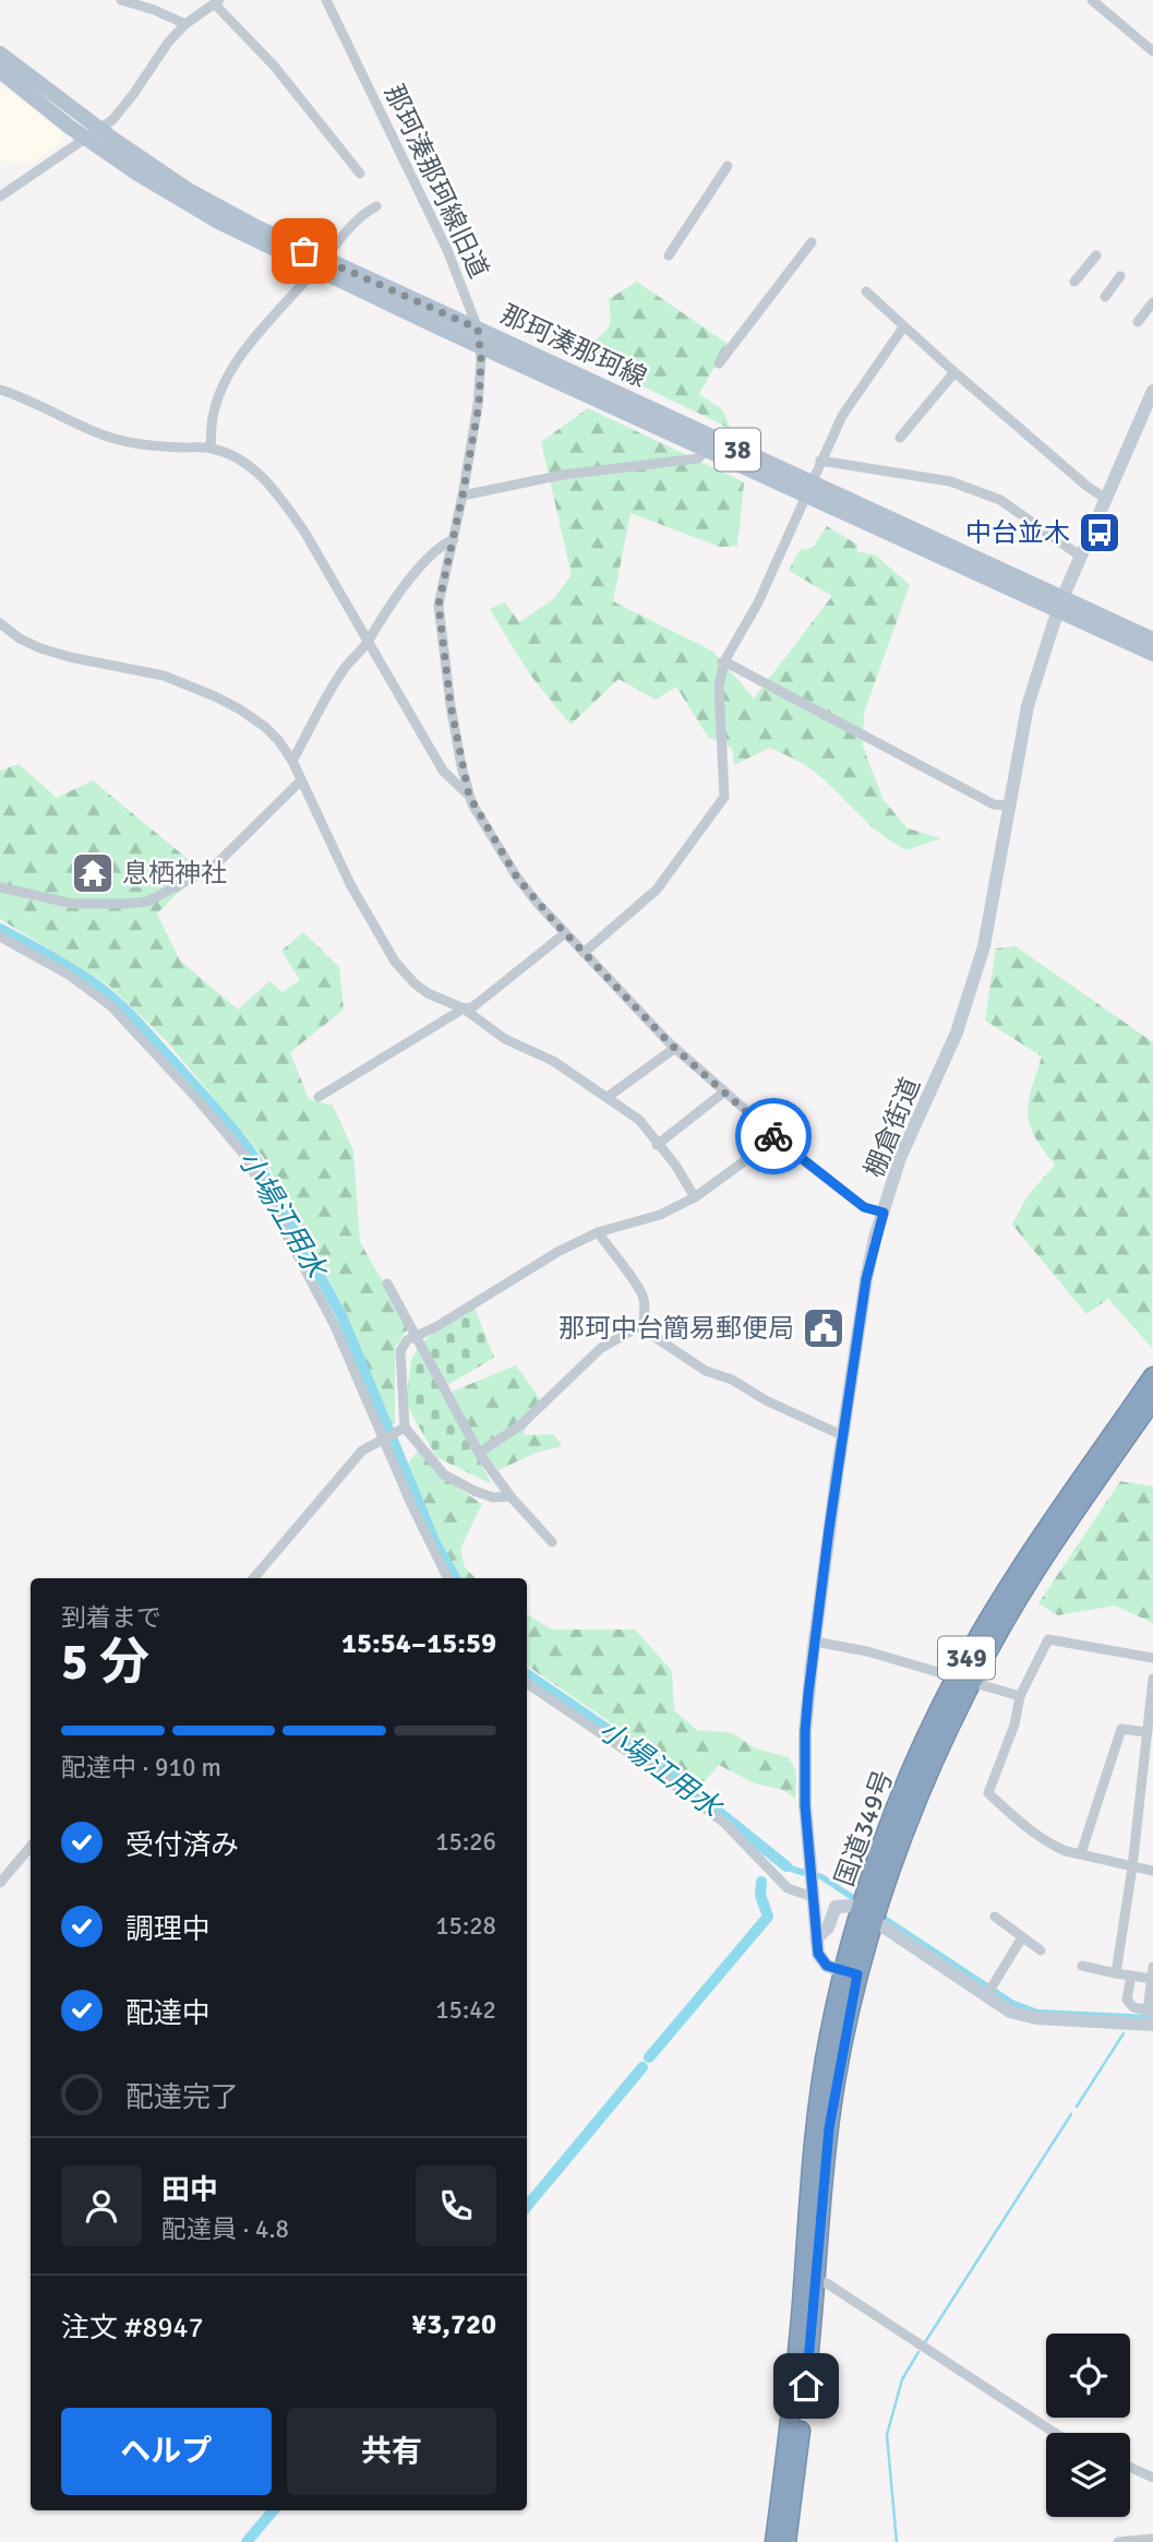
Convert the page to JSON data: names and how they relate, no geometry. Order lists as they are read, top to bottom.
{
  "streets": {
    "highway": ["349", "国道349号"],
    "main road": ["那珂湊那珂線", "38"],
    "street": ["那珂湊那珂線旧道", "棚倉街道"]
  },
  "crossings": [
    ["那珂湊那珂線旧道", "那珂湊那珂線"],
    ["那珂湊那珂線旧道", "棚倉街道"],
    ["那珂湊那珂線", "棚倉街道"],
    ["棚倉街道", "国道349号"]
  ],
  "water": ["小場江用水"],
  "places": {
    "bus stop": ["中台並木"],
    "temple": ["息栖神社"],
    "public building": ["那珂中台簡易郵便局"]
  },
  "page": {
    "heading": ["5 分", "到着まで", "15:54–15:59"],
    "panel": [
      "田中",
      "配達員 · 4.8",
      "注文 #8947",
      "¥3,720"
    ],
    "bar": "配達中 · 910 m",
    "list": [
      ["受付済み", "15:26"],
      ["調理中", "15:28"],
      ["配達中", "15:42"],
      "配達完了"
    ],
    "buttons": ["ヘルプ", "共有"]
  }
}
